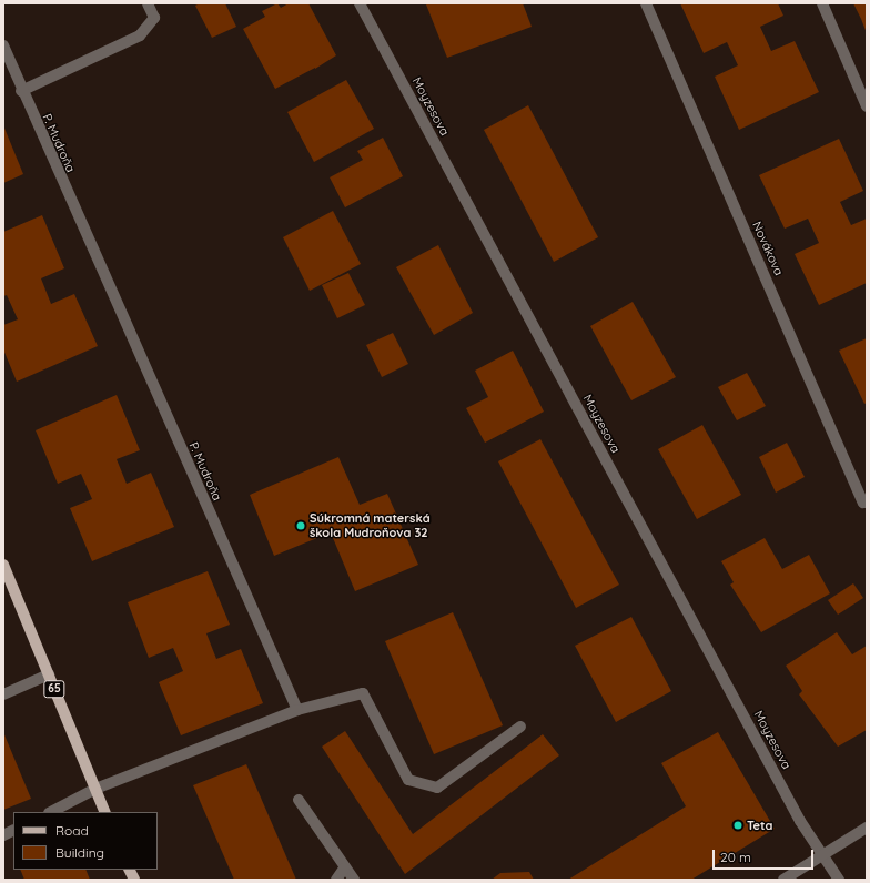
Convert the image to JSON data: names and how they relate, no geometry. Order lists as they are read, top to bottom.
{
  "streets": {
    "main road": ["65"],
    "street": ["Moyzesova", "P. Mudroňa", "Novákova"]
  },
  "places": ["Súkromná materská škola Mudroňova 32", "Teta"],
  "legend": ["Road", "Building"],
  "scale_bar": "20 m"
}
